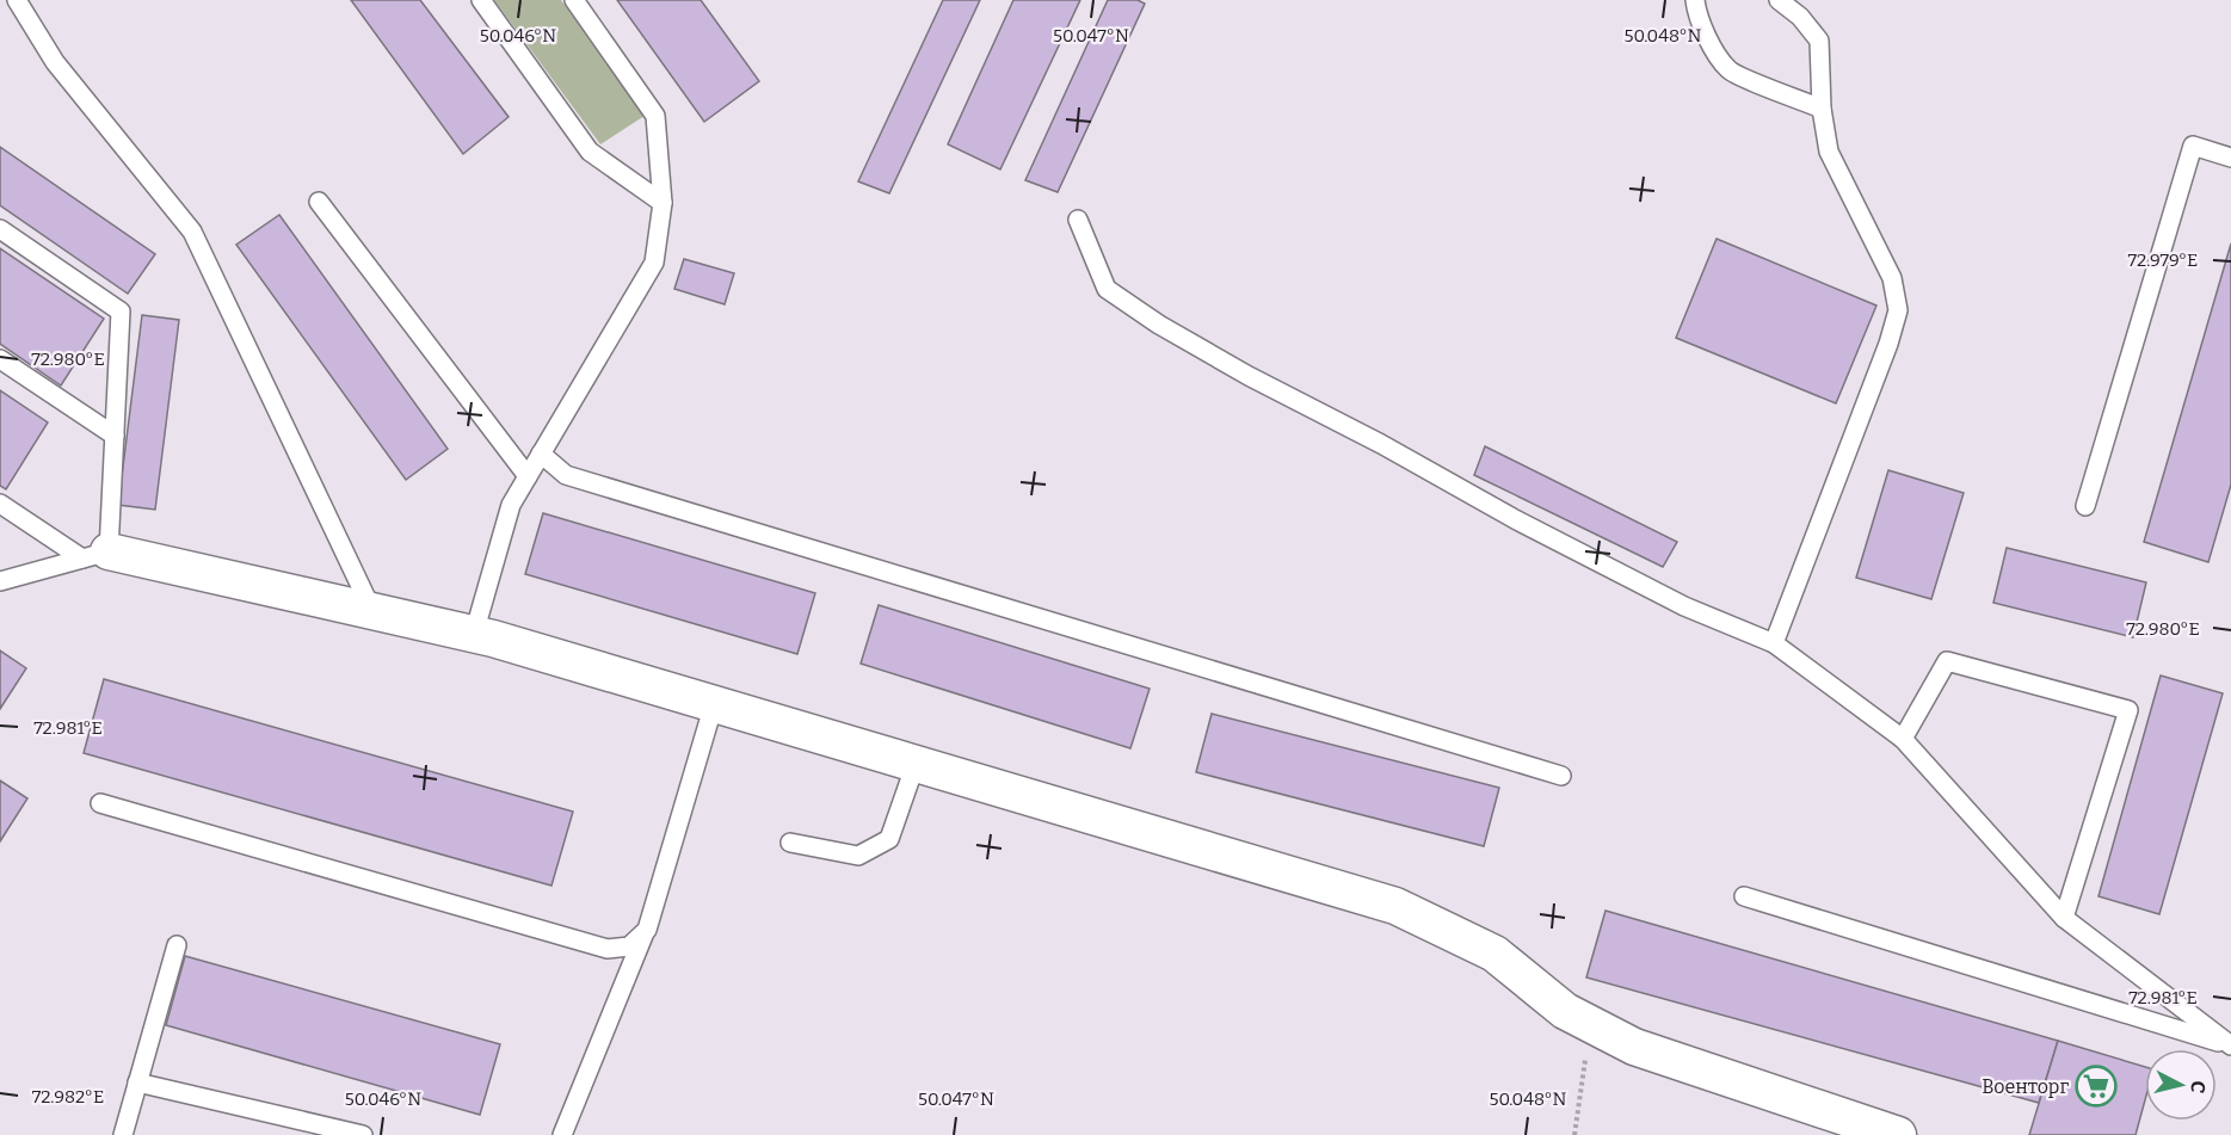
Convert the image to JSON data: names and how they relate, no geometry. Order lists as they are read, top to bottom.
{
  "places": {
    "supermarket": ["Военторг"]
  },
  "north": "right",
  "coordinates": [
    "50.046°N",
    "50.047°N",
    "50.048°N",
    "72.979°E",
    "72.980°E",
    "72.981°E",
    "72.982°E"
  ]
}
